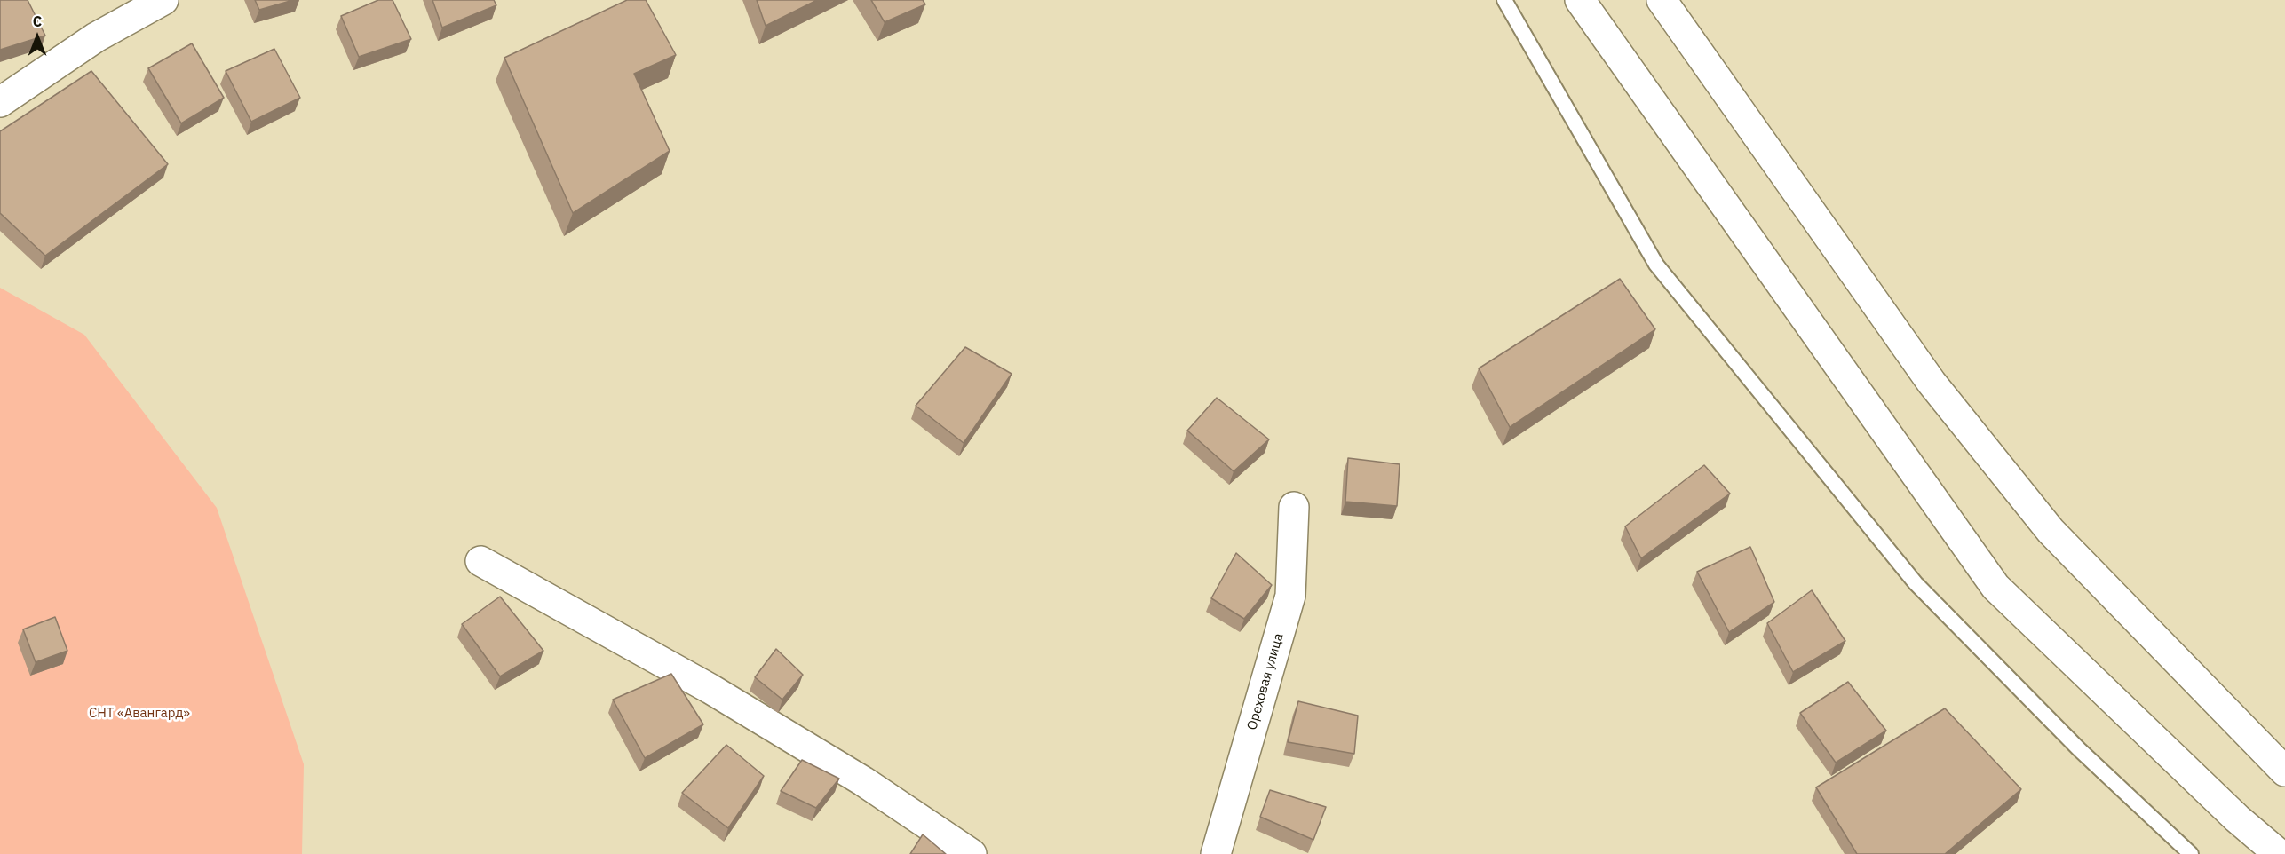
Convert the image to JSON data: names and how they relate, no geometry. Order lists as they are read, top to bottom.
{
  "streets": {
    "main road": ["Ореховая улица"]
  },
  "parks": ["СНТ «Авангард»"],
  "north": "top"
}
